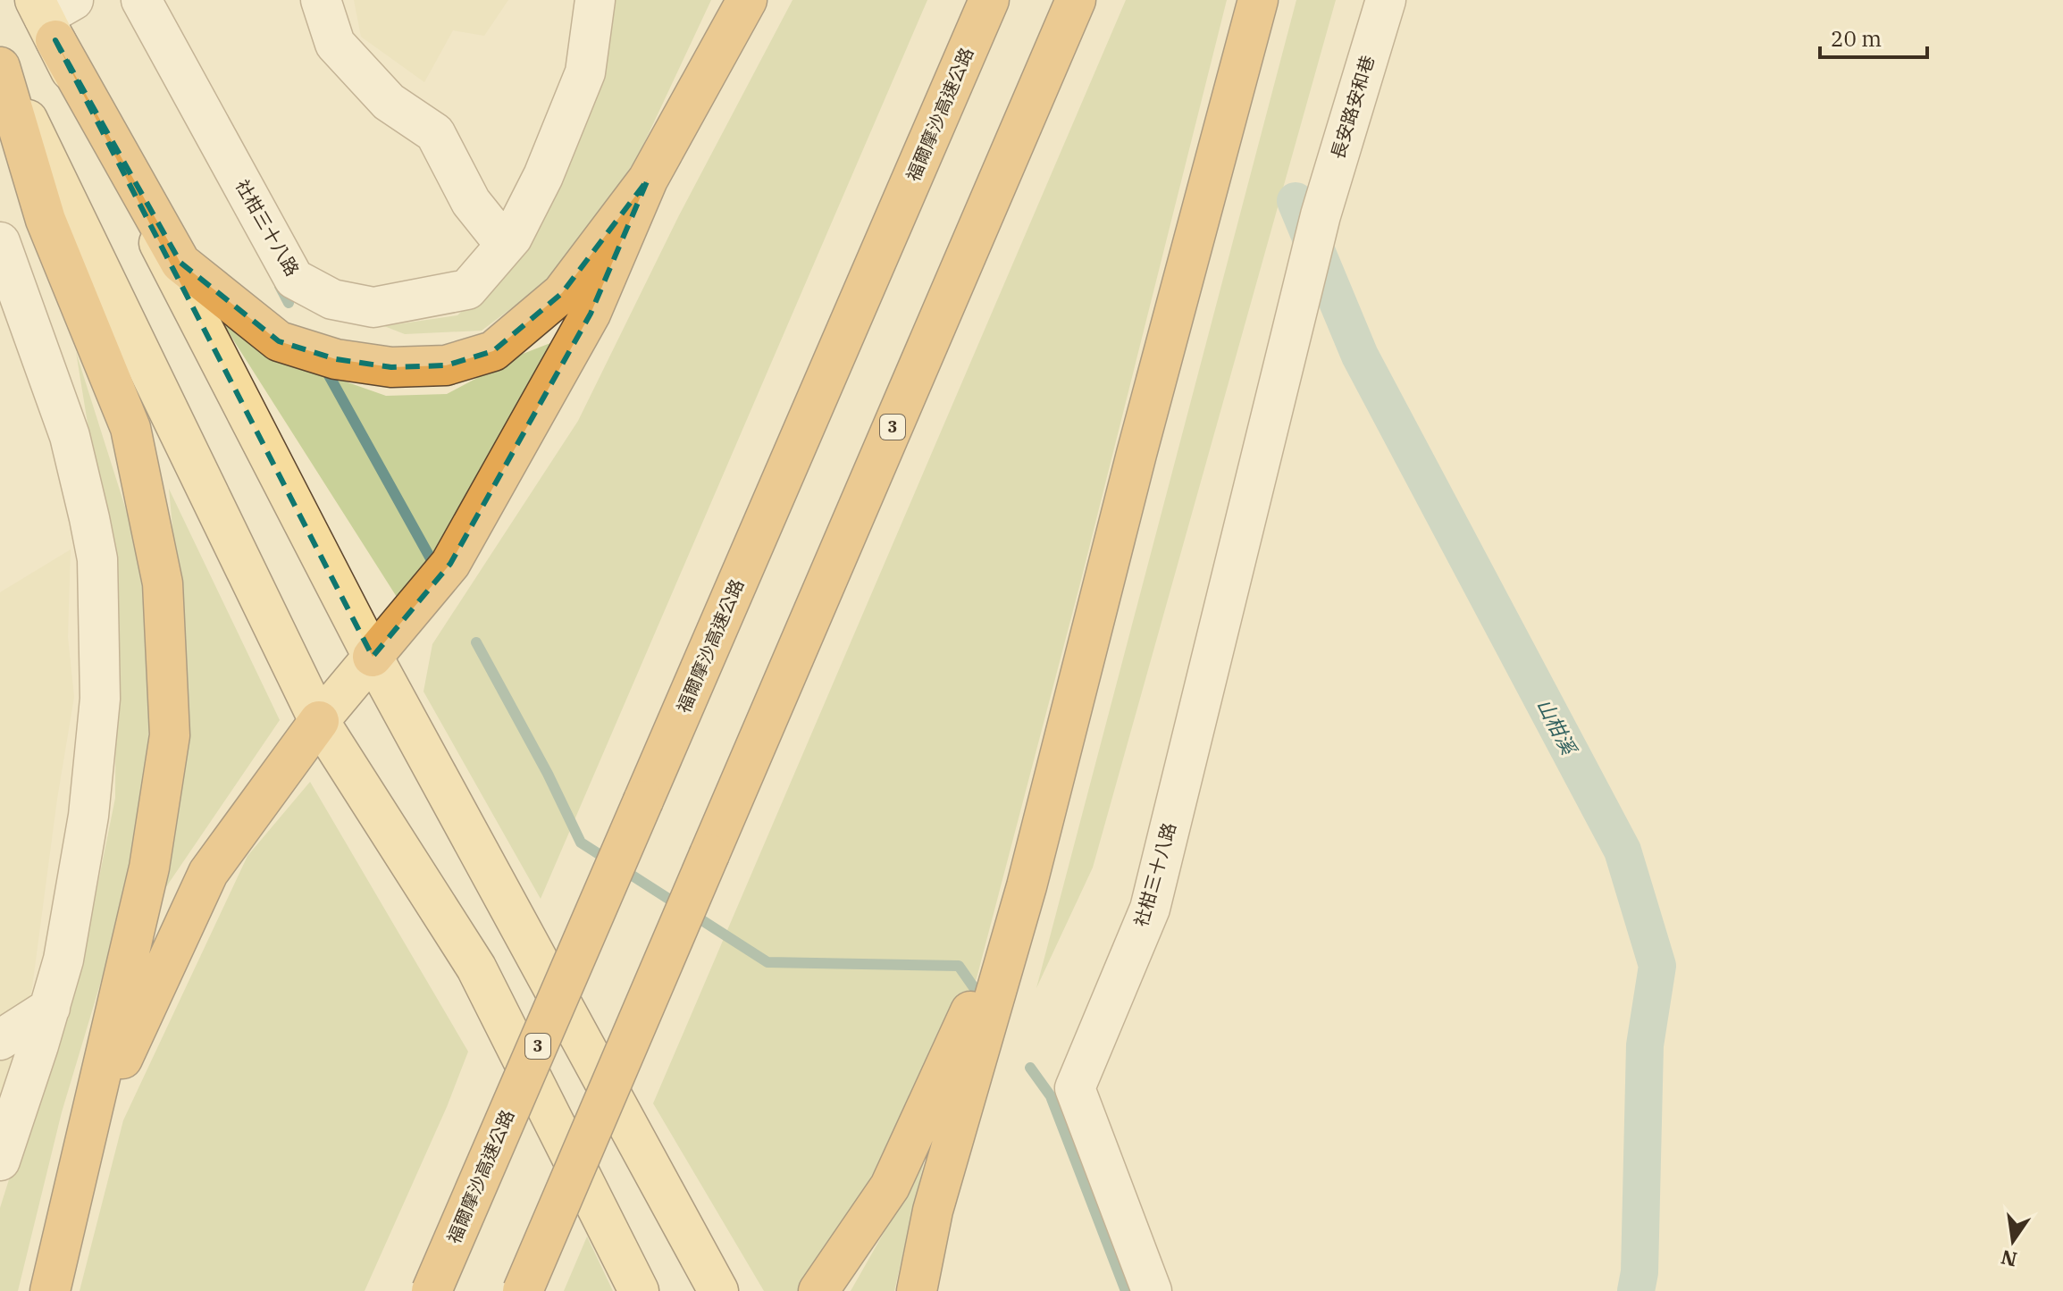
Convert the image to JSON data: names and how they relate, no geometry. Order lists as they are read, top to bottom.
{
  "streets": {
    "highway": ["福爾摩沙高速公路", "3"],
    "street": ["長安路安和巷", "社柑三十八路"]
  },
  "crossings": [
    ["長安路安和巷", "社柑三十八路"]
  ],
  "water": ["山柑溪"],
  "scale_bar": "20 m",
  "north": "bottom"
}
